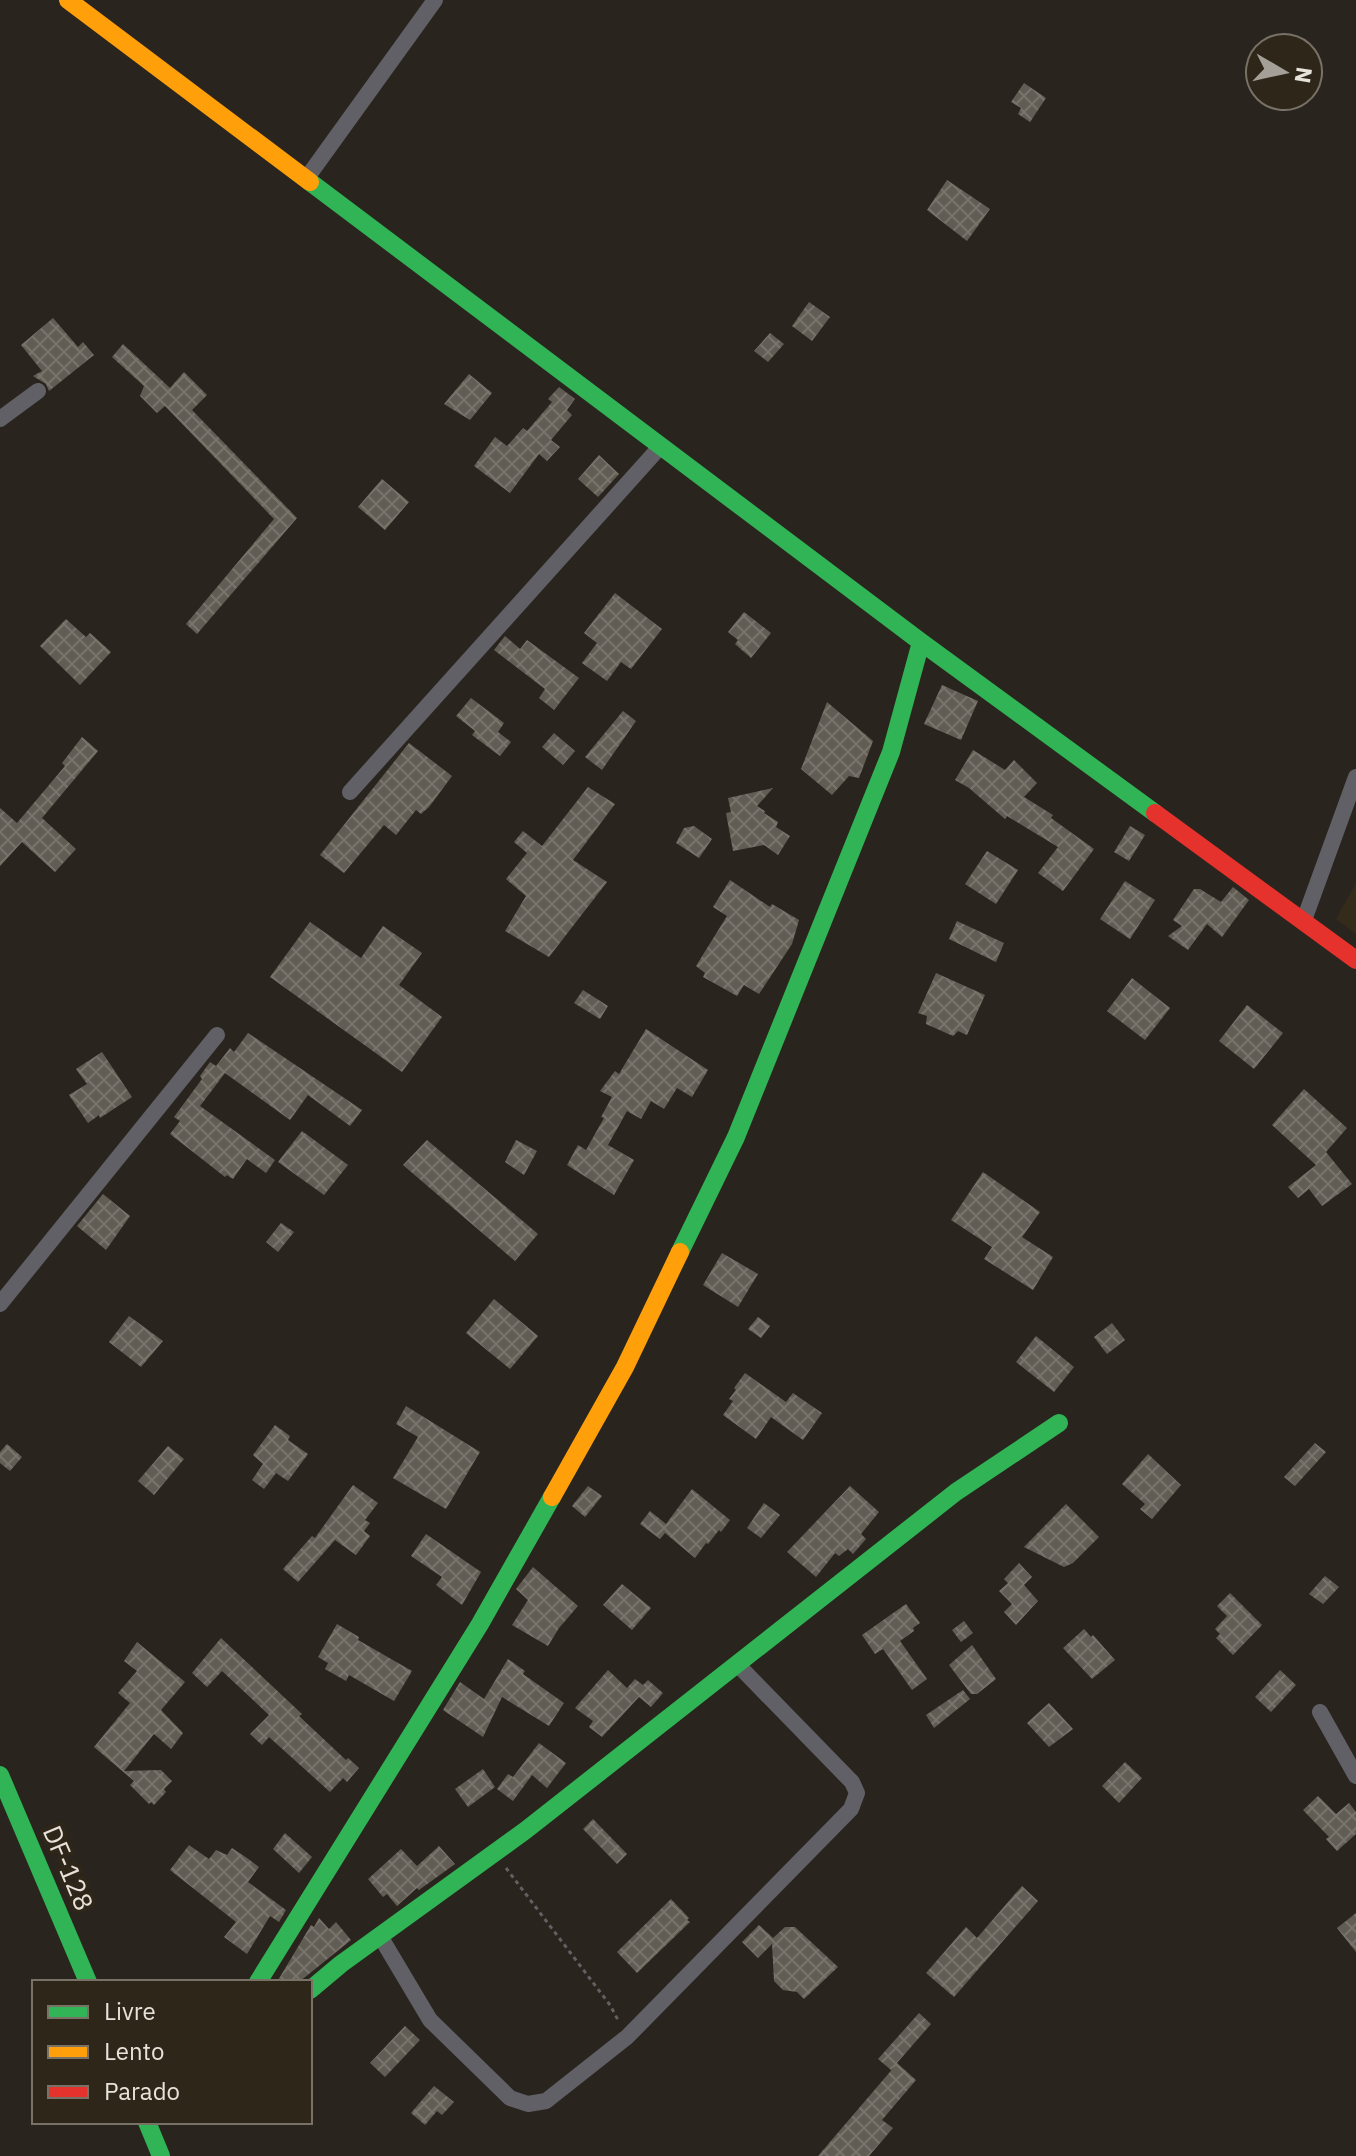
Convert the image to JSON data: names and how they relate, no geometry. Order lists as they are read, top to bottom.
{
  "streets": {
    "street": ["DF-128"]
  },
  "legend": ["Livre", "Lento", "Parado"],
  "north": "right"
}
